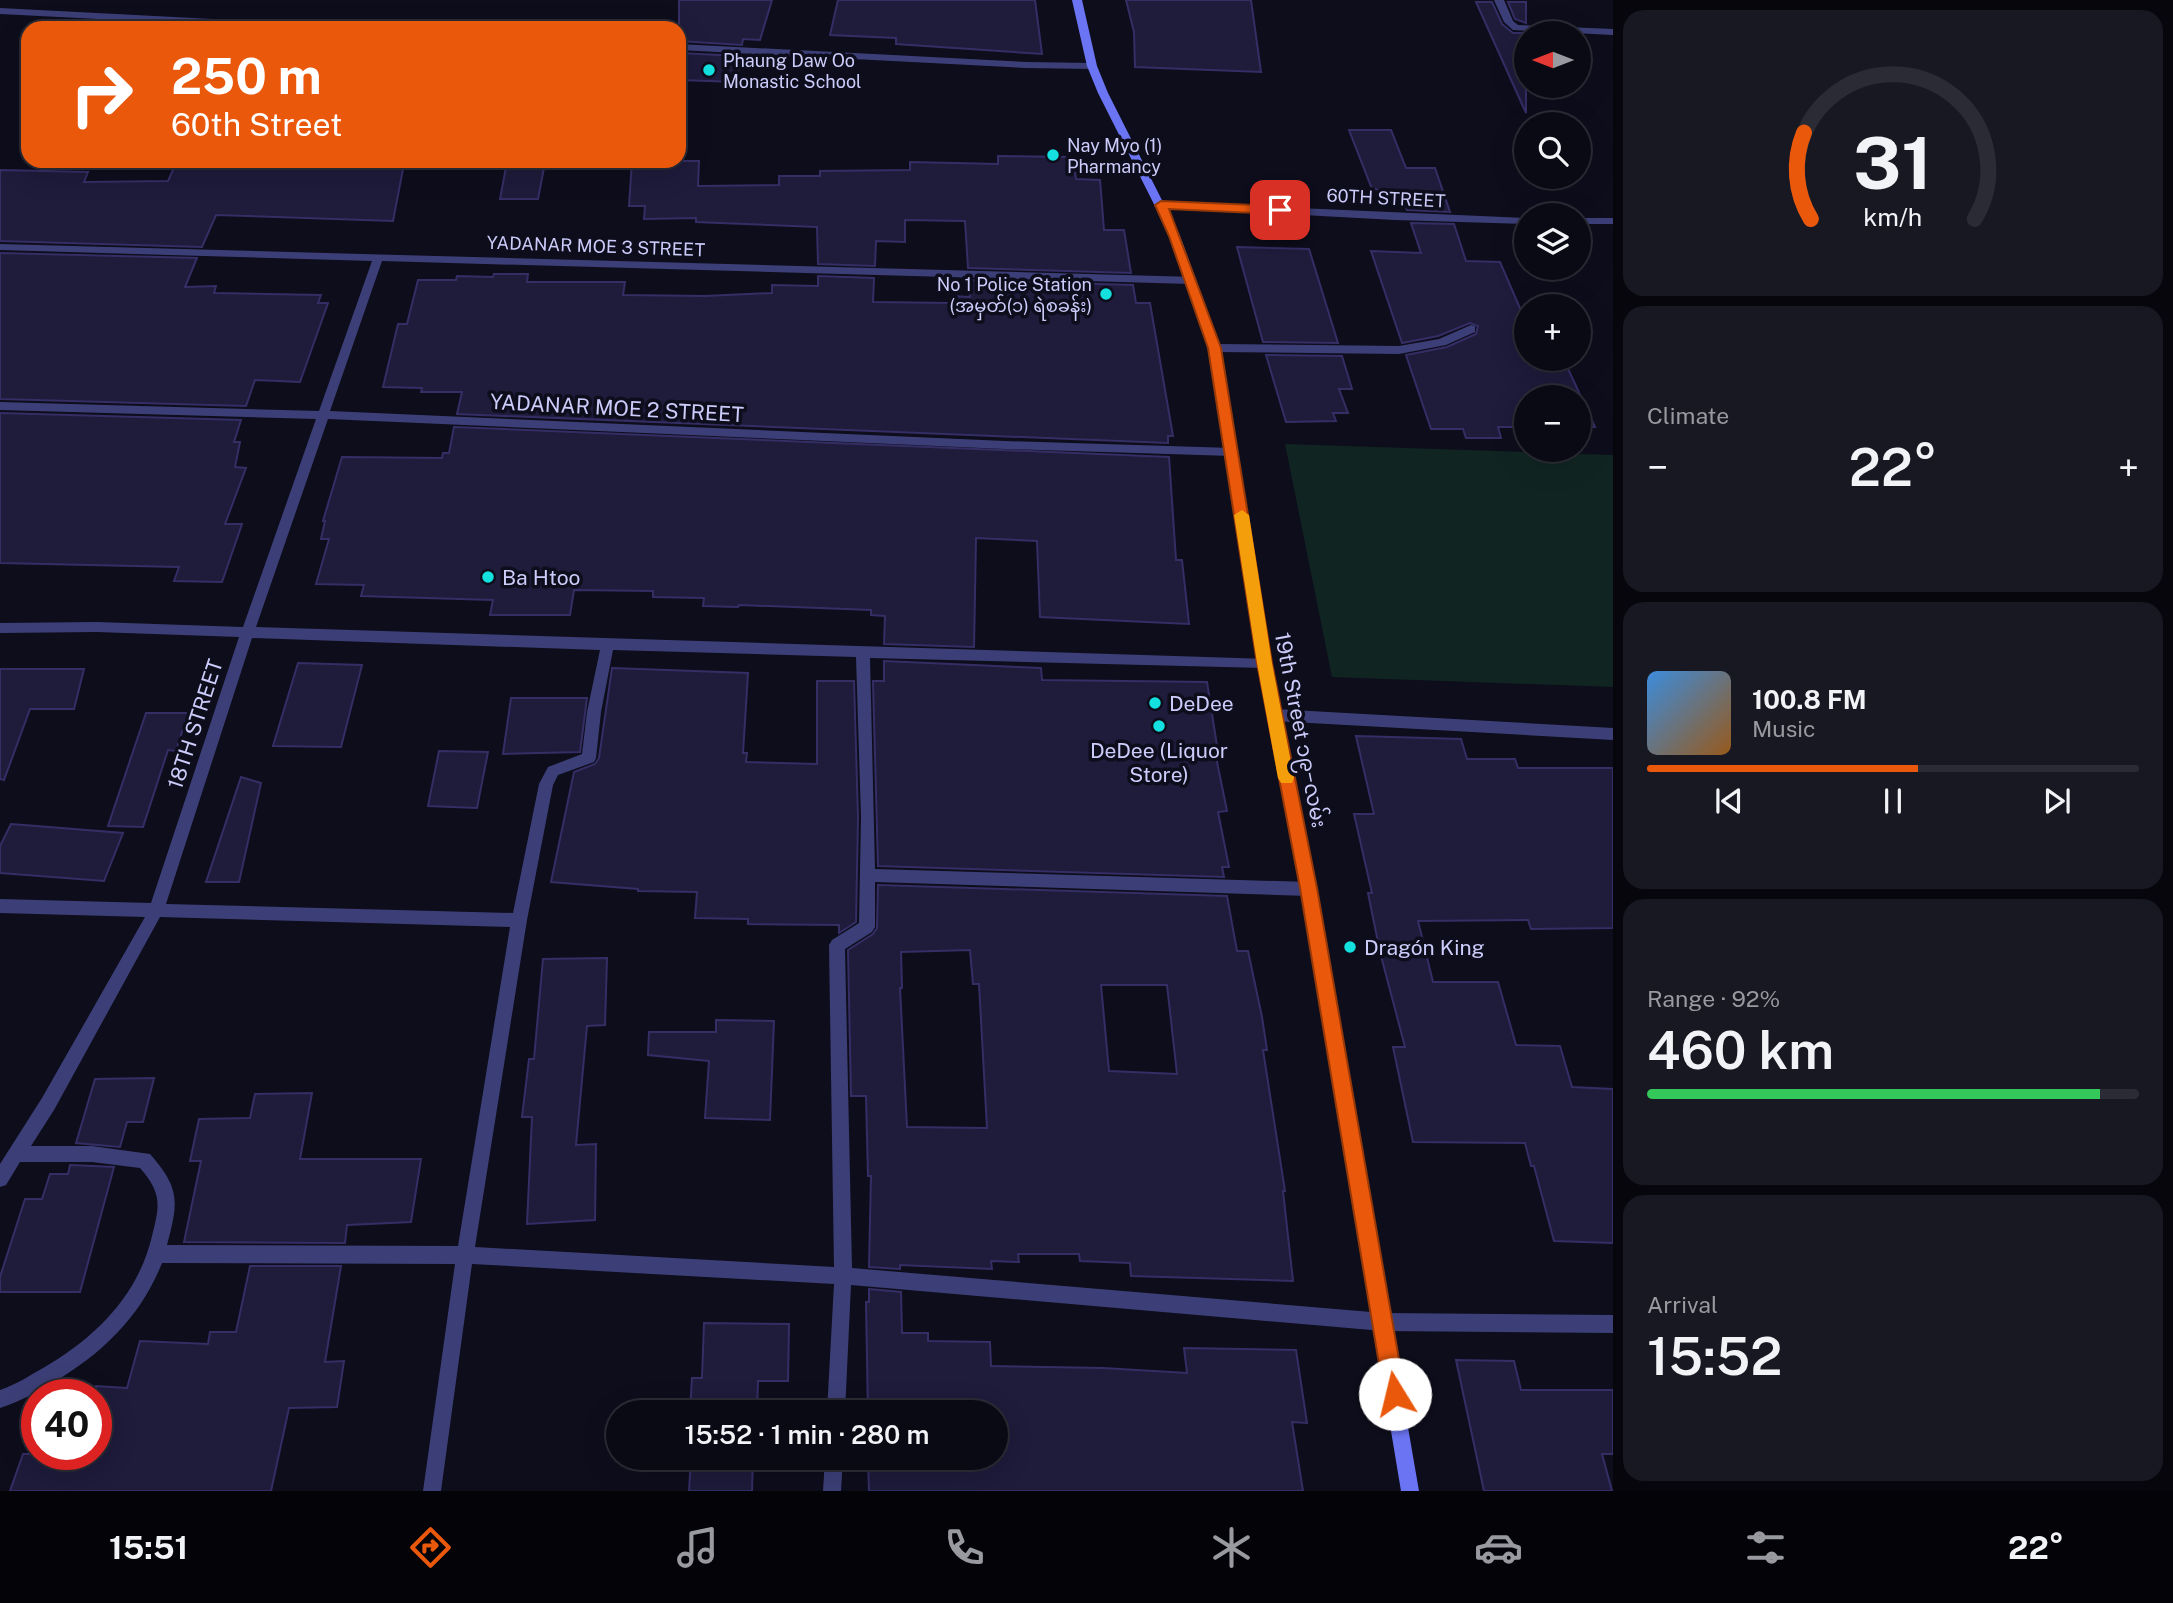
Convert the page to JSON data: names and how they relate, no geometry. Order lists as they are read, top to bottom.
{
  "streets": {
    "street": [
      "60TH STREET",
      "YADANAR MOE 3 STREET",
      "YADANAR MOE 2 STREET",
      "18TH STREET",
      "19th Street ၁၉−လမ်း"
    ]
  },
  "crossings": [
    ["60TH STREET", "19th Street ၁၉−လမ်း"],
    ["YADANAR MOE 3 STREET", "18TH STREET"],
    ["YADANAR MOE 3 STREET", "19th Street ၁၉−လမ်း"],
    ["YADANAR MOE 2 STREET", "18TH STREET"],
    ["YADANAR MOE 2 STREET", "19th Street ၁၉−လမ်း"]
  ],
  "places": [
    "Phaung Daw Oo Monastic School",
    "Nay Myo (1) Pharmancy",
    "No 1 Police Station (အမှတ်(၁) ရဲစခန်း)",
    "Ba Htoo",
    "DeDee",
    "DeDee (Liquor Store)",
    "Dragón King"
  ],
  "north": "left",
  "page": {
    "map_buttons": ["+", "−"],
    "turn": ["250 m", "60th Street"],
    "tile": [
      "Climate",
      ["Range · 92%", "460 km"],
      ["Arrival", "15:52"]
    ],
    "heat": ["−", "22°", "+"],
    "song": ["100.8 FM", "Music"],
    "limit": "40",
    "trip": "15:52 · 1 min · 280 m",
    "tabs": ["15:51", "22°"],
    "gauge": ["31", "km/h"]
  }
}
